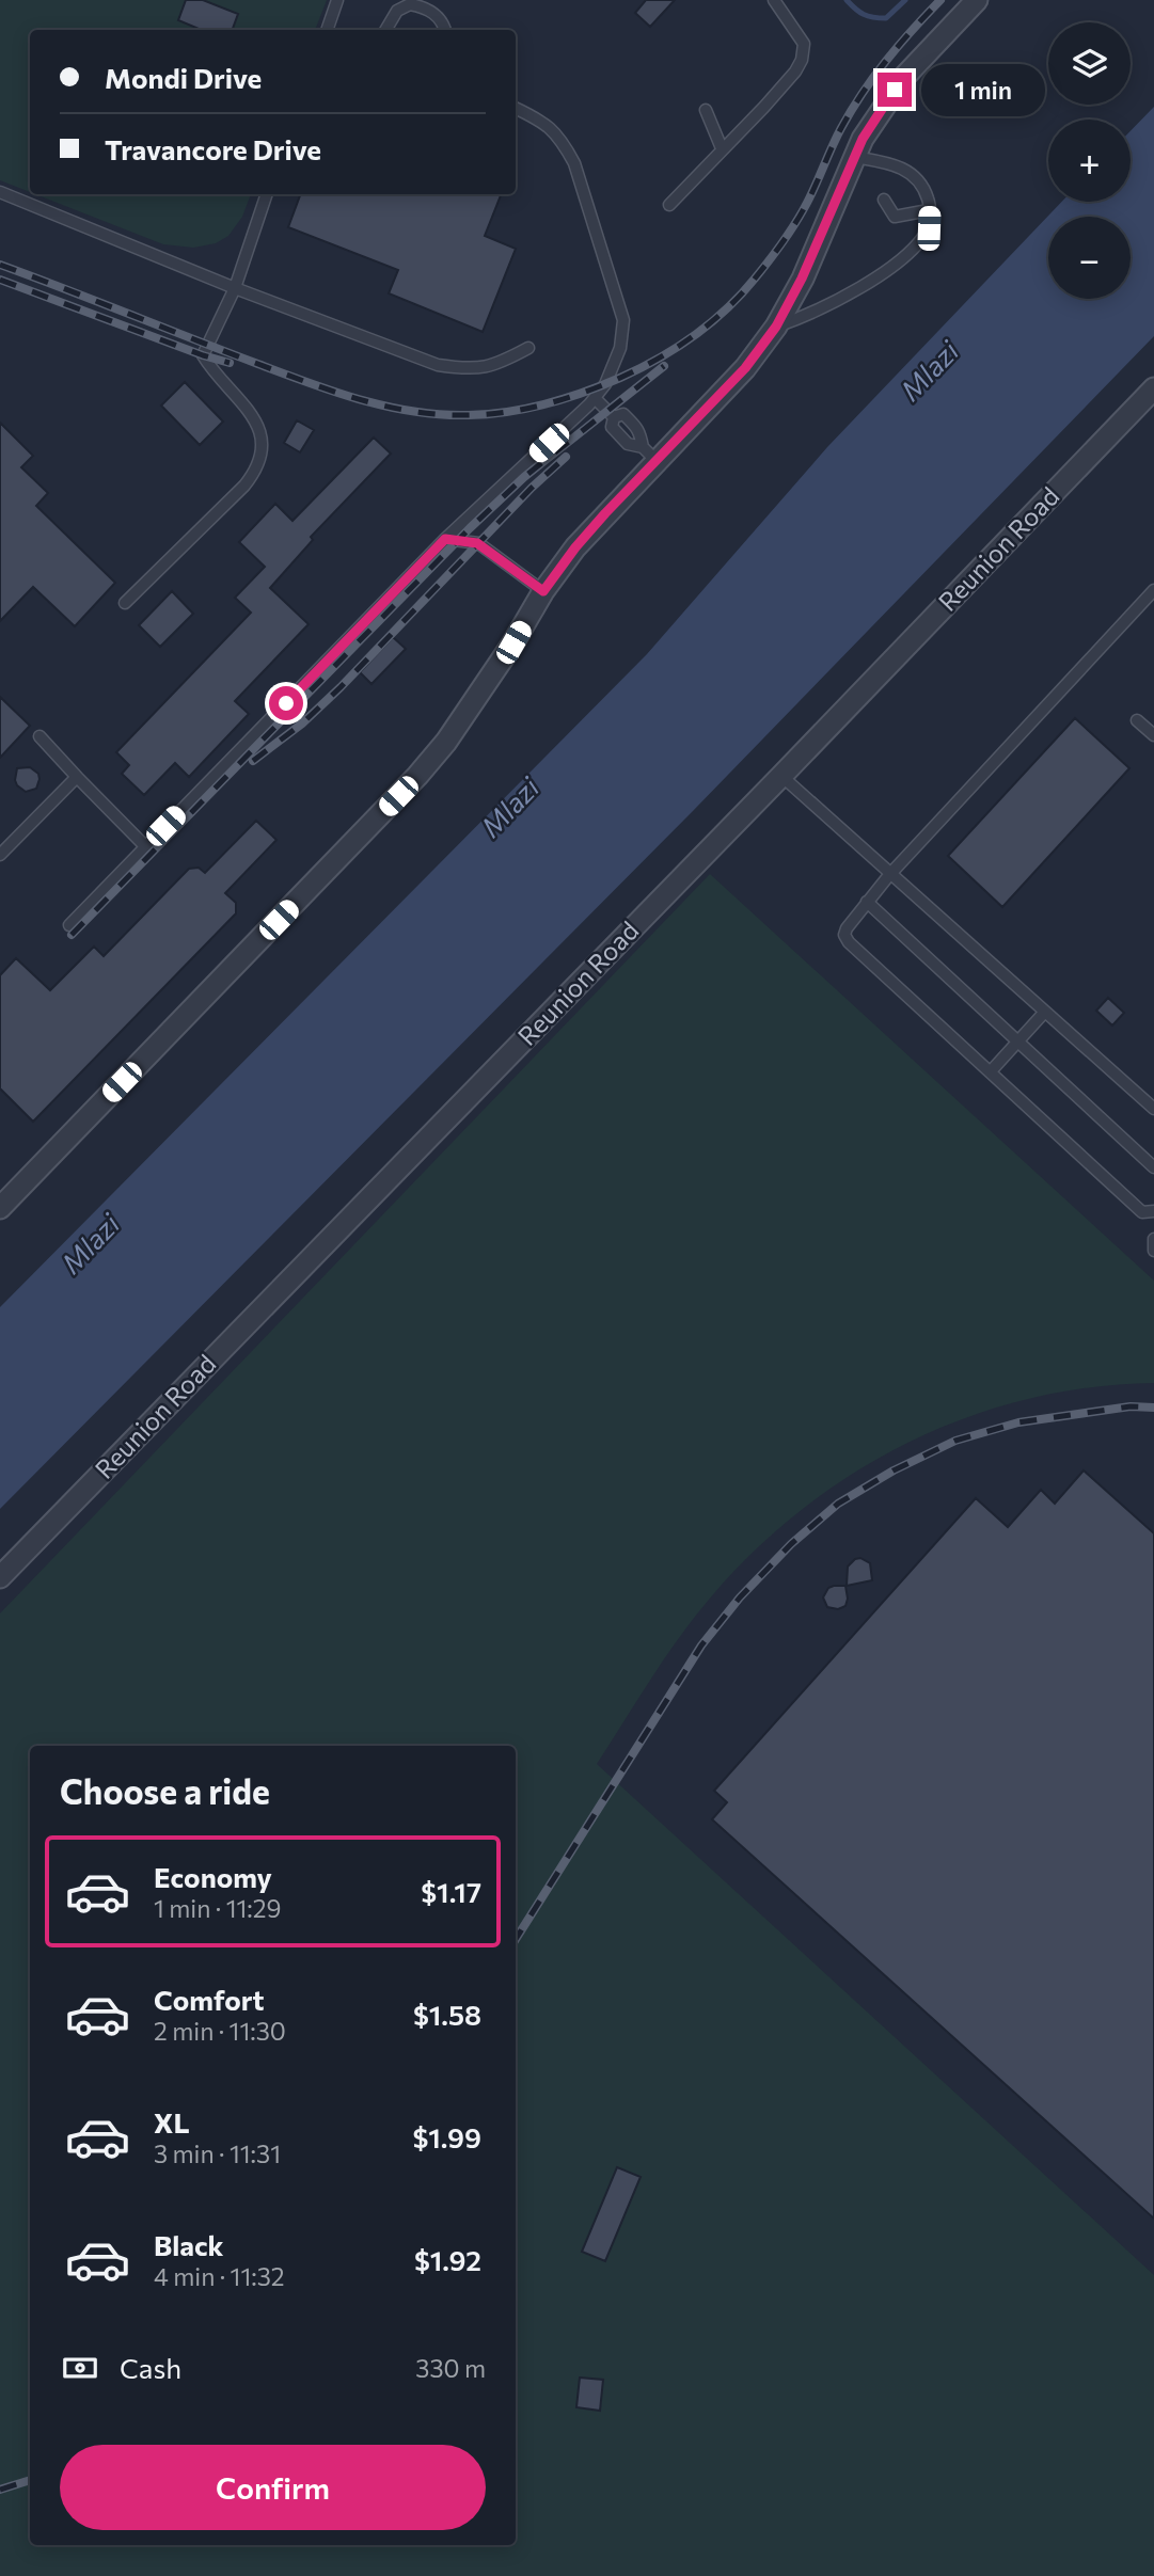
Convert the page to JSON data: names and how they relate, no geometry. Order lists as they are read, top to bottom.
{
  "streets": {
    "street": ["Reunion Road"]
  },
  "water": ["Mlazi"],
  "page": {
    "map_buttons": ["+", "−"],
    "banner": ["Mondi Drive", "Travancore Drive"],
    "bubble": "1 min",
    "heading": "Choose a ride",
    "list": [
      {
        "name": "Economy",
        "note": "1 min · 11:29",
        "value": "$1.17"
      },
      {
        "name": "Comfort",
        "note": "2 min · 11:30",
        "value": "$1.58"
      },
      {
        "name": "XL",
        "note": "3 min · 11:31",
        "value": "$1.99"
      },
      {
        "name": "Black",
        "note": "4 min · 11:32",
        "value": "$1.92"
      }
    ],
    "pay": ["Cash", "330 m"],
    "buttons": "Confirm"
  }
}
